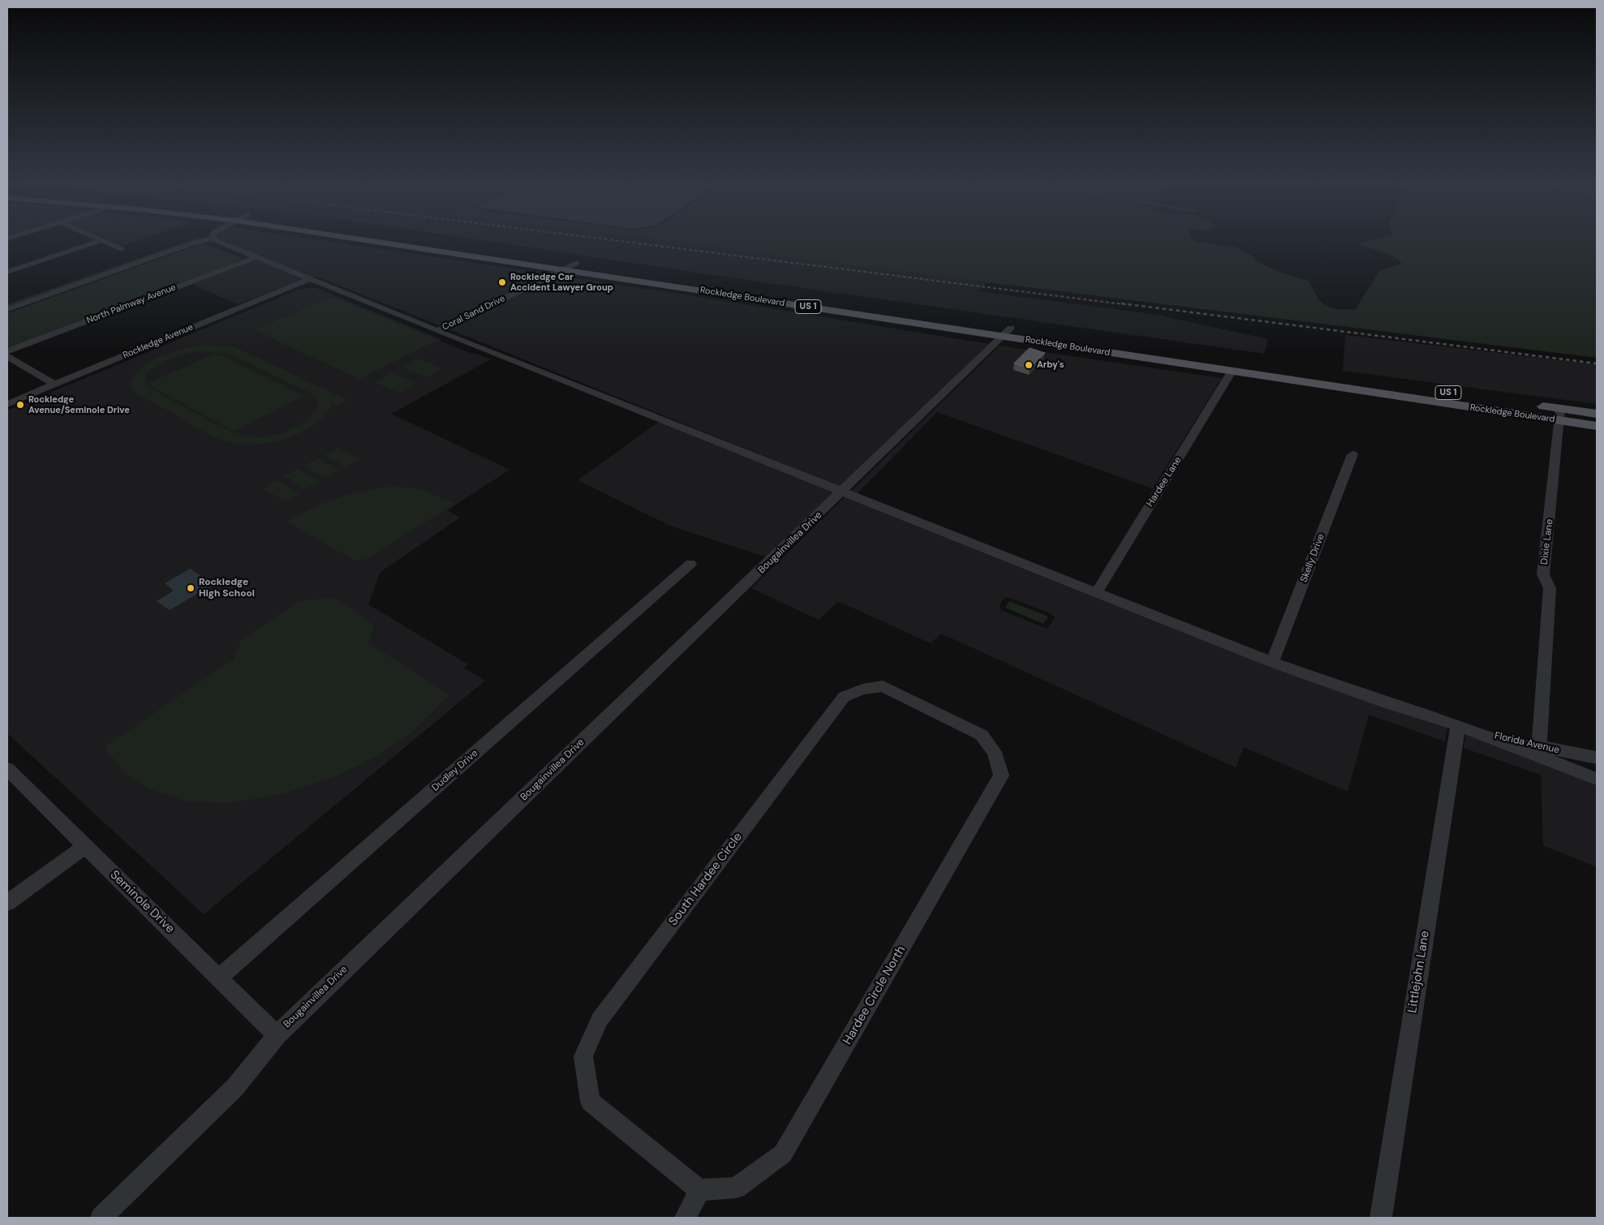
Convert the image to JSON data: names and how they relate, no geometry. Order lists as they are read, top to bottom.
{
  "streets": {
    "main road": ["Rockledge Boulevard", "US 1"],
    "street": [
      "North Palmway Avenue",
      "Coral Sand Drive",
      "Rockledge Avenue",
      "Hardee Lane",
      "Dixie Lane",
      "Bougainvillea Drive",
      "Skelly Drive",
      "Florida Avenue",
      "Dudley Drive",
      "South Hardee Circle",
      "Seminole Drive",
      "Littlejohn Lane",
      "Hardee Circle North"
    ]
  },
  "crossings": [
    ["Rockledge Boulevard", "Coral Sand Drive"],
    ["Rockledge Boulevard", "Hardee Lane"],
    ["Rockledge Boulevard", "Dixie Lane"],
    ["Rockledge Boulevard", "Bougainvillea Drive"],
    ["Dixie Lane", "Florida Avenue"],
    ["Bougainvillea Drive", "Seminole Drive"],
    ["Florida Avenue", "Littlejohn Lane"],
    ["Dudley Drive", "Seminole Drive"],
    ["South Hardee Circle", "Hardee Circle North"]
  ],
  "places": [
    "Rockledge Car Accident Lawyer Group",
    "Arby's",
    "Rockledge Avenue/Seminole Drive",
    "Rockledge High School"
  ]
}
